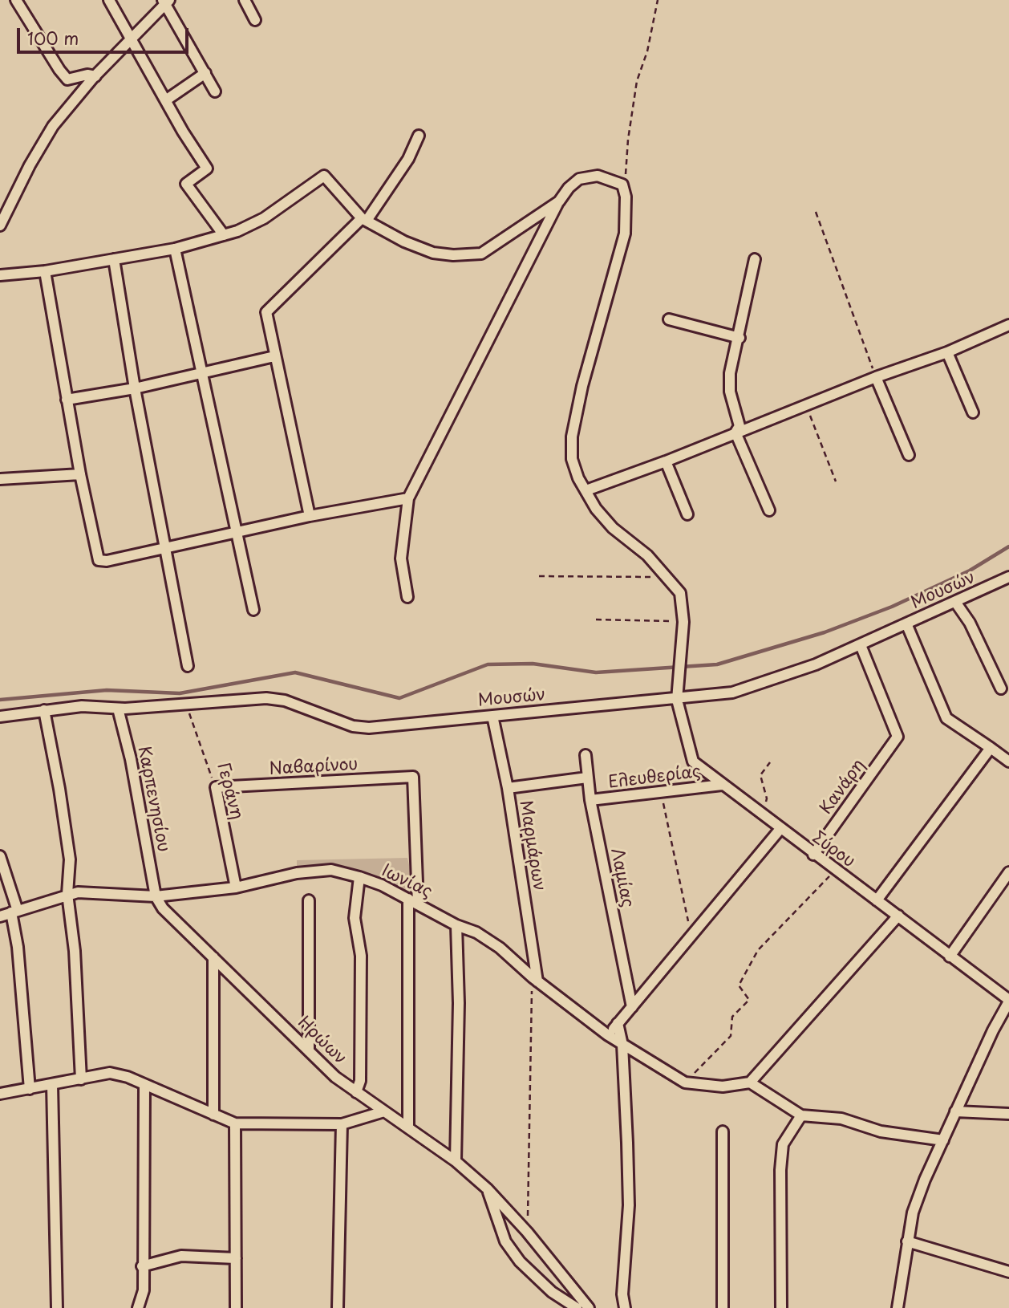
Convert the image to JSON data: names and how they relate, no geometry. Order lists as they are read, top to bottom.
{
  "streets": {
    "street": [
      "Μουσών",
      "Ναβαρίνου",
      "Ελευθερίας",
      "Κανάρη",
      "Γεράνη",
      "Καρπενησίου",
      "Μαρμάρων",
      "Σύρου",
      "Λαμίας",
      "Ιωνίας",
      "Ηρώων"
    ]
  },
  "crossings": [
    ["Μουσών", "Κανάρη"],
    ["Μουσών", "Γεράνη"],
    ["Μουσών", "Καρπενησίου"],
    ["Μουσών", "Μαρμάρων"],
    ["Μουσών", "Σύρου"],
    ["Ναβαρίνου", "Γεράνη"],
    ["Ναβαρίνου", "Ιωνίας"],
    ["Ελευθερίας", "Σύρου"],
    ["Ελευθερίας", "Λαμίας"],
    ["Κανάρη", "Σύρου"],
    ["Γεράνη", "Ιωνίας"],
    ["Καρπενησίου", "Ιωνίας"],
    ["Καρπενησίου", "Ηρώων"],
    ["Μαρμάρων", "Ιωνίας"],
    ["Ιωνίας", "Ηρώων"]
  ],
  "scale_bar": "100 m"
}
